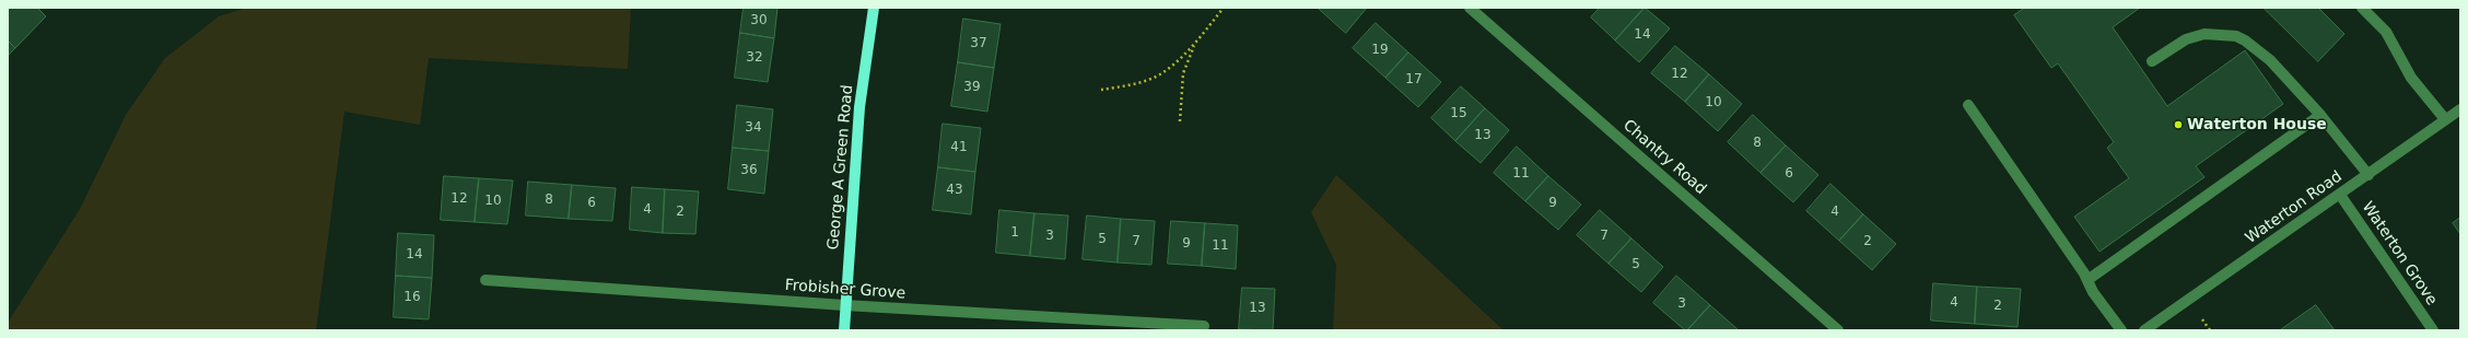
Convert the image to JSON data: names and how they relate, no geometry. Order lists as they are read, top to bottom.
{
  "streets": {
    "main road": ["George A Green Road"],
    "street": [
      "Chantry Road",
      "Waterton Road",
      "Waterton Grove",
      "Frobisher Grove"
    ]
  },
  "crossings": [
    ["George A Green Road", "Frobisher Grove"],
    ["Waterton Road", "Waterton Grove"]
  ],
  "places": ["Waterton House"],
  "house_numbers": [
    "30",
    "14",
    "37",
    "19",
    "32",
    "12",
    "17",
    "39",
    "10",
    "15",
    "34",
    "13",
    "8",
    "41",
    "36",
    "11",
    "6",
    "43",
    "12",
    "8",
    "10",
    "6",
    "9",
    "4",
    "2",
    "4",
    "1",
    "3",
    "7",
    "5",
    "7",
    "2",
    "9",
    "11",
    "14",
    "5",
    "16",
    "4",
    "3",
    "2",
    "13"
  ]
}
